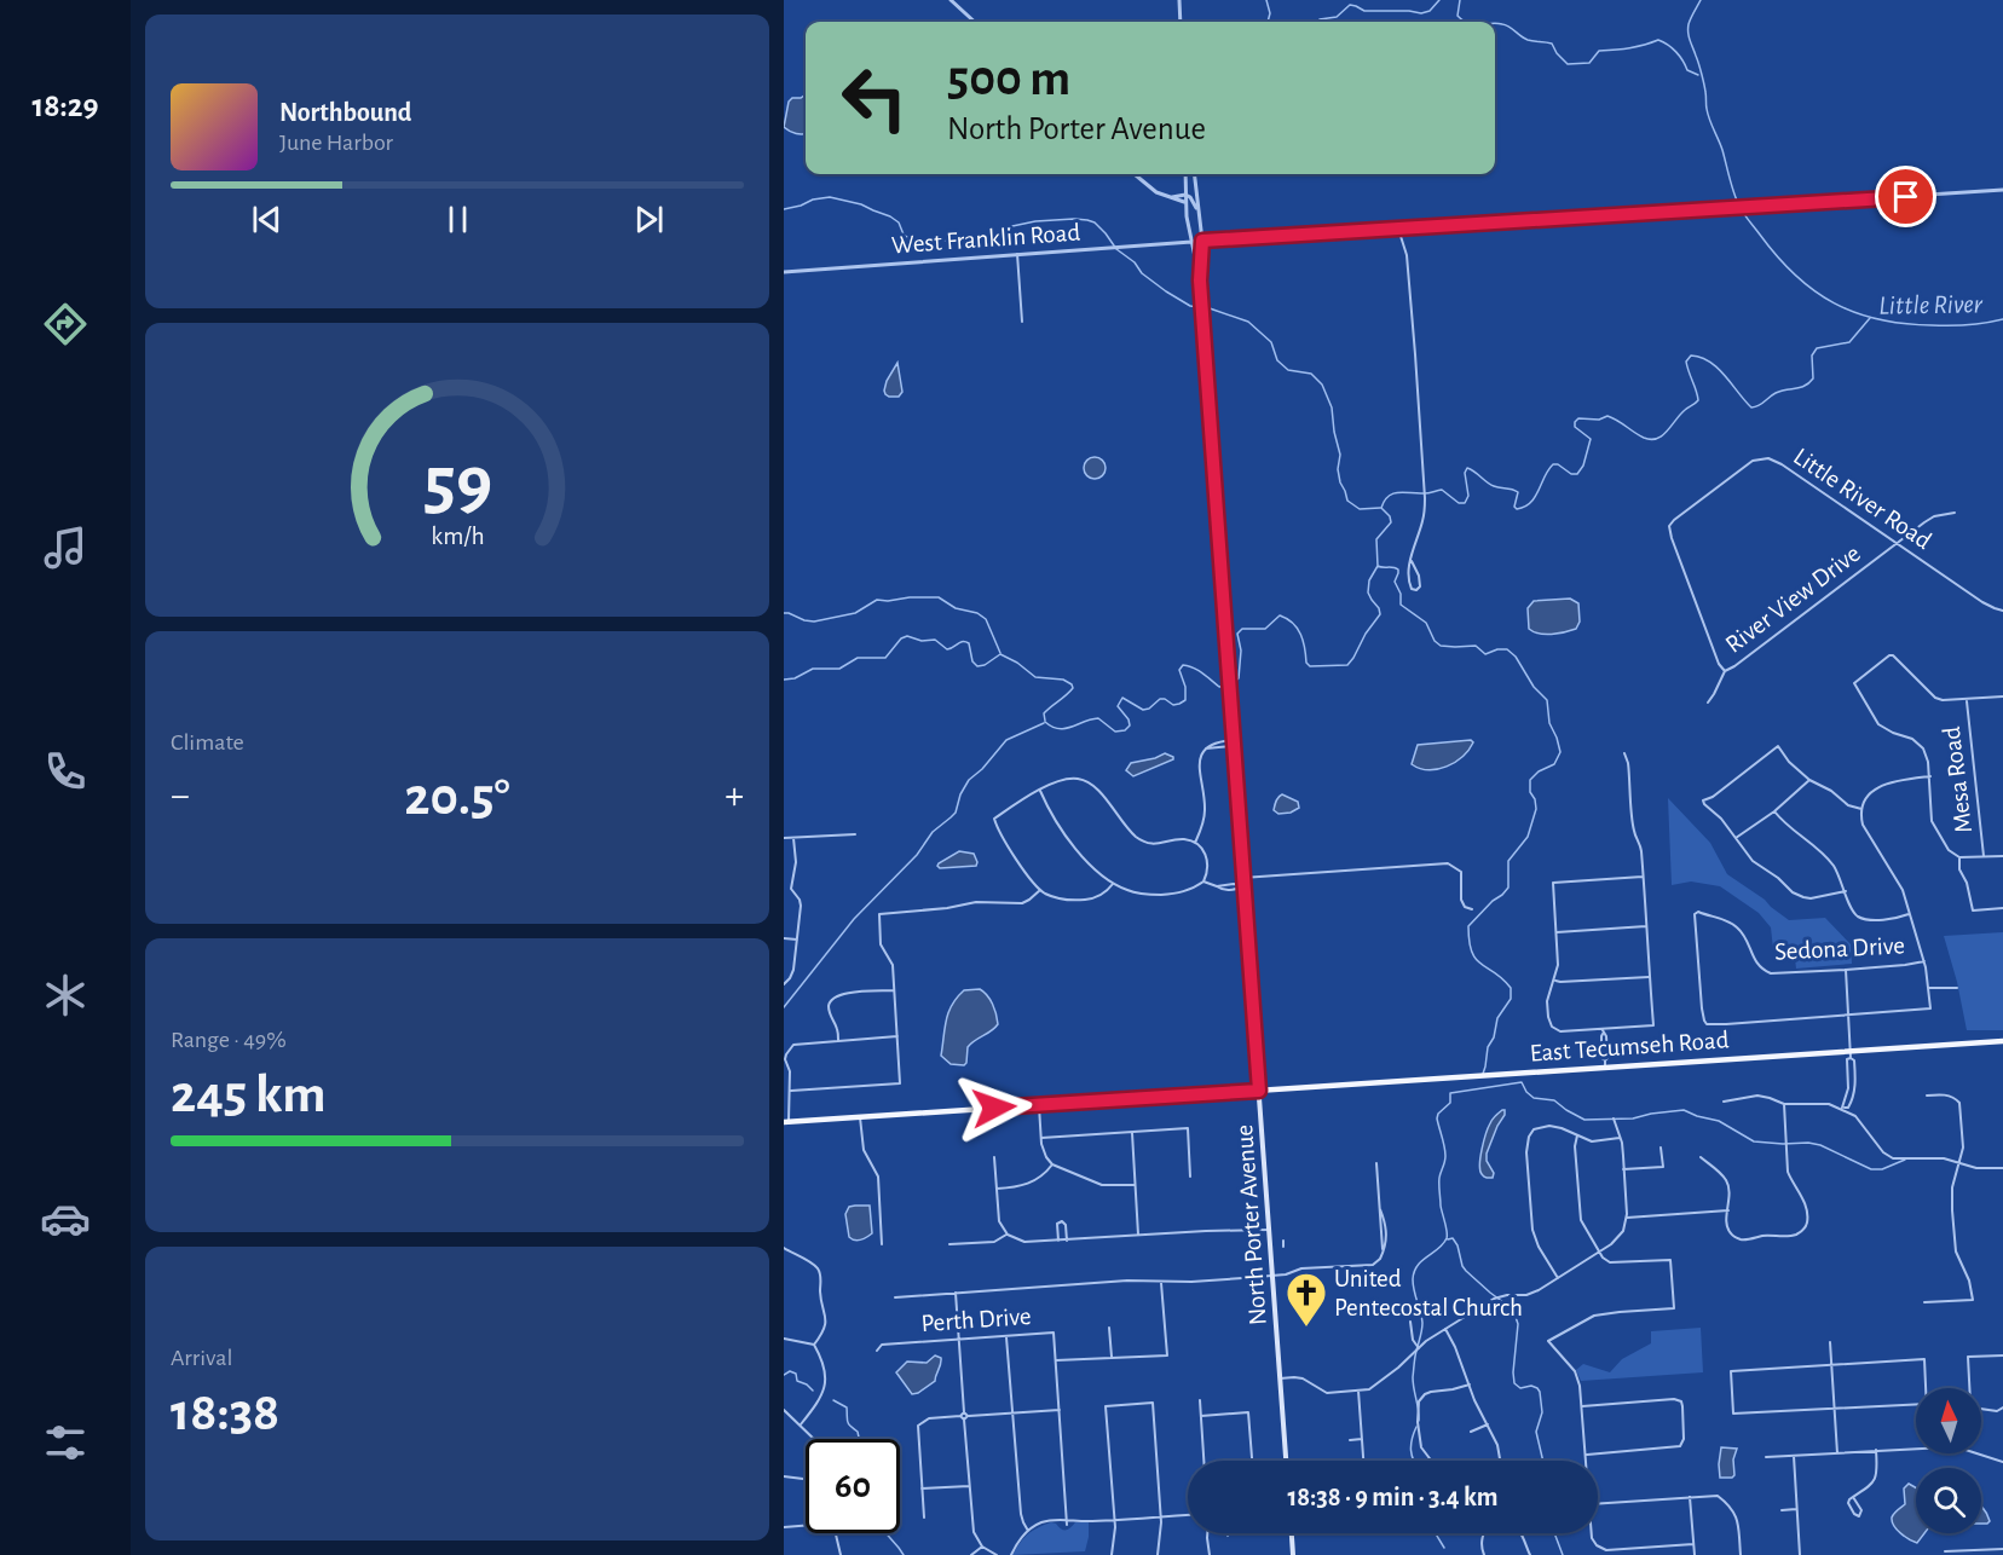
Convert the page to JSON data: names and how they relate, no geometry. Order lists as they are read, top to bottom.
{
  "streets": {
    "main road": ["East Tecumseh Road", "North Porter Avenue"],
    "street": [
      "West Franklin Road",
      "Little River Road",
      "River View Drive",
      "Mesa Road",
      "Sedona Drive",
      "Perth Drive"
    ]
  },
  "crossings": [
    ["West Franklin Road", "North Porter Avenue"],
    ["Little River Road", "River View Drive"],
    ["East Tecumseh Road", "North Porter Avenue"]
  ],
  "water": ["Little River"],
  "places": {
    "church": ["United Pentecostal Church"]
  },
  "north": "top",
  "page": {
    "tabs": "18:29",
    "turn": ["500 m", "North Porter Avenue"],
    "song": ["Northbound", "June Harbor"],
    "tile": [
      "Climate",
      ["Range · 49%", "245 km"],
      ["Arrival", "18:38"]
    ],
    "heat": ["−", "20.5°", "+"],
    "limit": "60",
    "trip": "18:38 · 9 min · 3.4 km",
    "gauge": ["59", "km/h"]
  }
}
